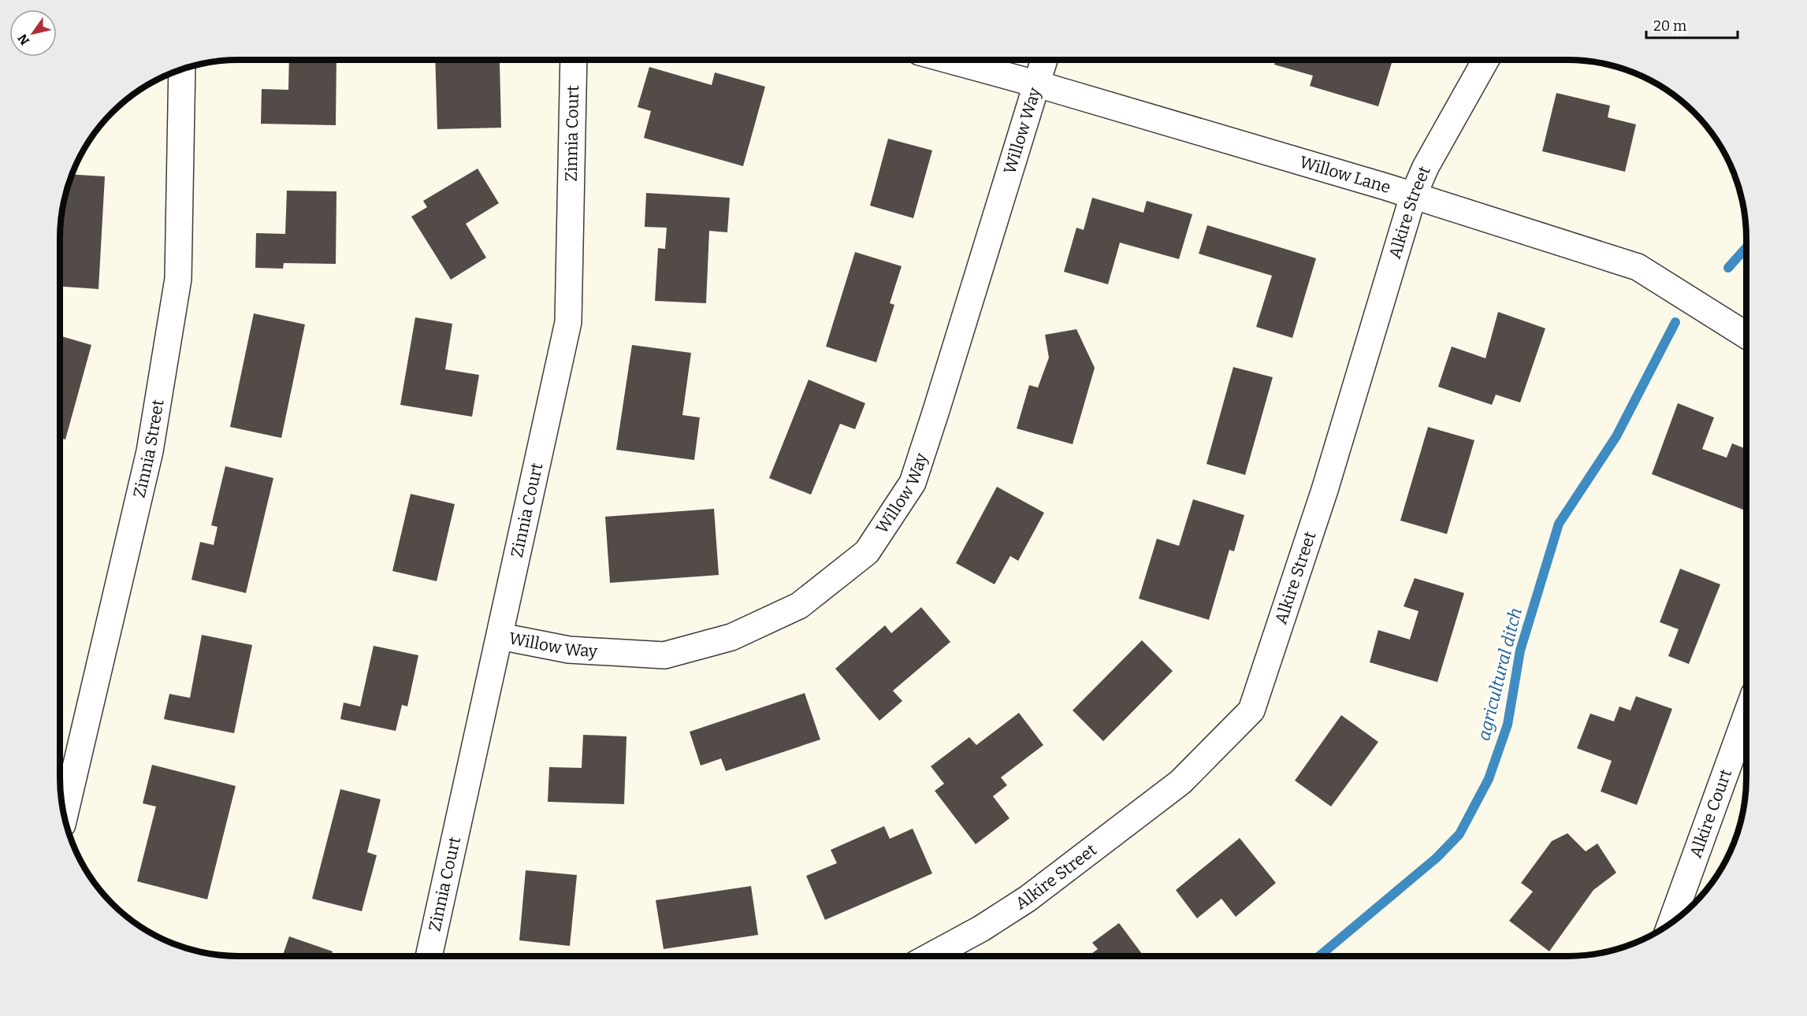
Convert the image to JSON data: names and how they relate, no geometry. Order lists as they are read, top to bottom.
{
  "streets": {
    "street": [
      "Willow Way",
      "Zinnia Court",
      "Willow Lane",
      "Alkire Street",
      "Zinnia Street",
      "Alkire Court"
    ]
  },
  "crossings": [
    ["Willow Way", "Zinnia Court"],
    ["Willow Way", "Willow Lane"],
    ["Willow Lane", "Alkire Street"]
  ],
  "water": ["agricultural ditch"],
  "scale_bar": "20 m",
  "north": "bottom left"
}
